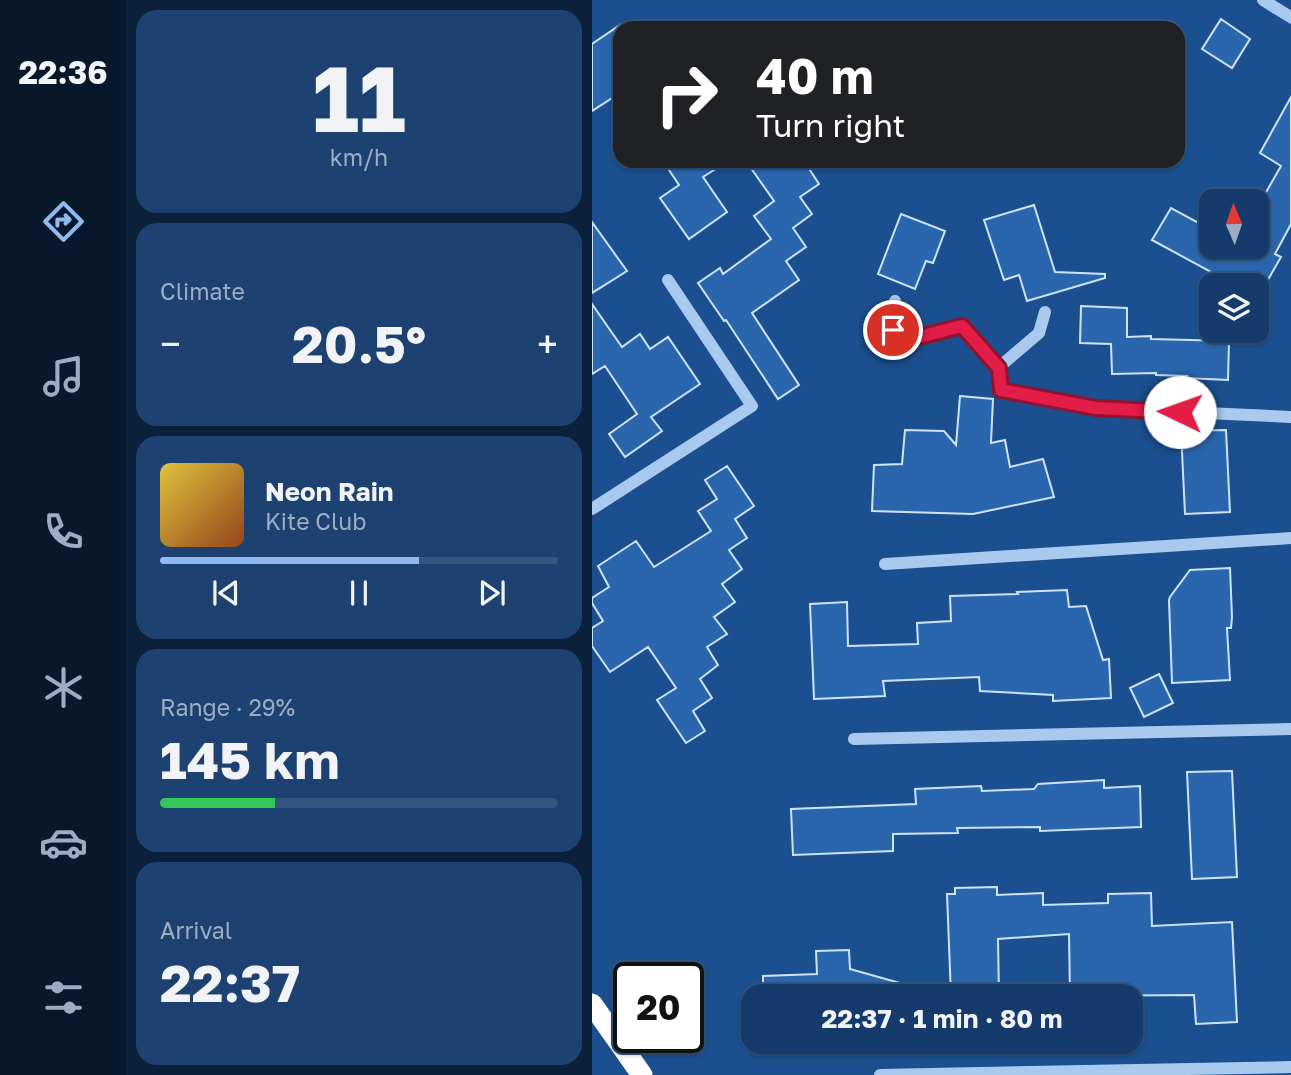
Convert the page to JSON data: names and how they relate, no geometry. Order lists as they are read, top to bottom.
{
  "north": "top",
  "page": {
    "tabs": "22:36",
    "tile": [
      ["11", "km/h"],
      "Climate",
      ["Range · 29%", "145 km"],
      ["Arrival", "22:37"]
    ],
    "turn": ["40 m", "Turn right"],
    "heat": ["−", "20.5°", "+"],
    "song": ["Neon Rain", "Kite Club"],
    "limit": "20",
    "trip": "22:37 · 1 min · 80 m"
  }
}
